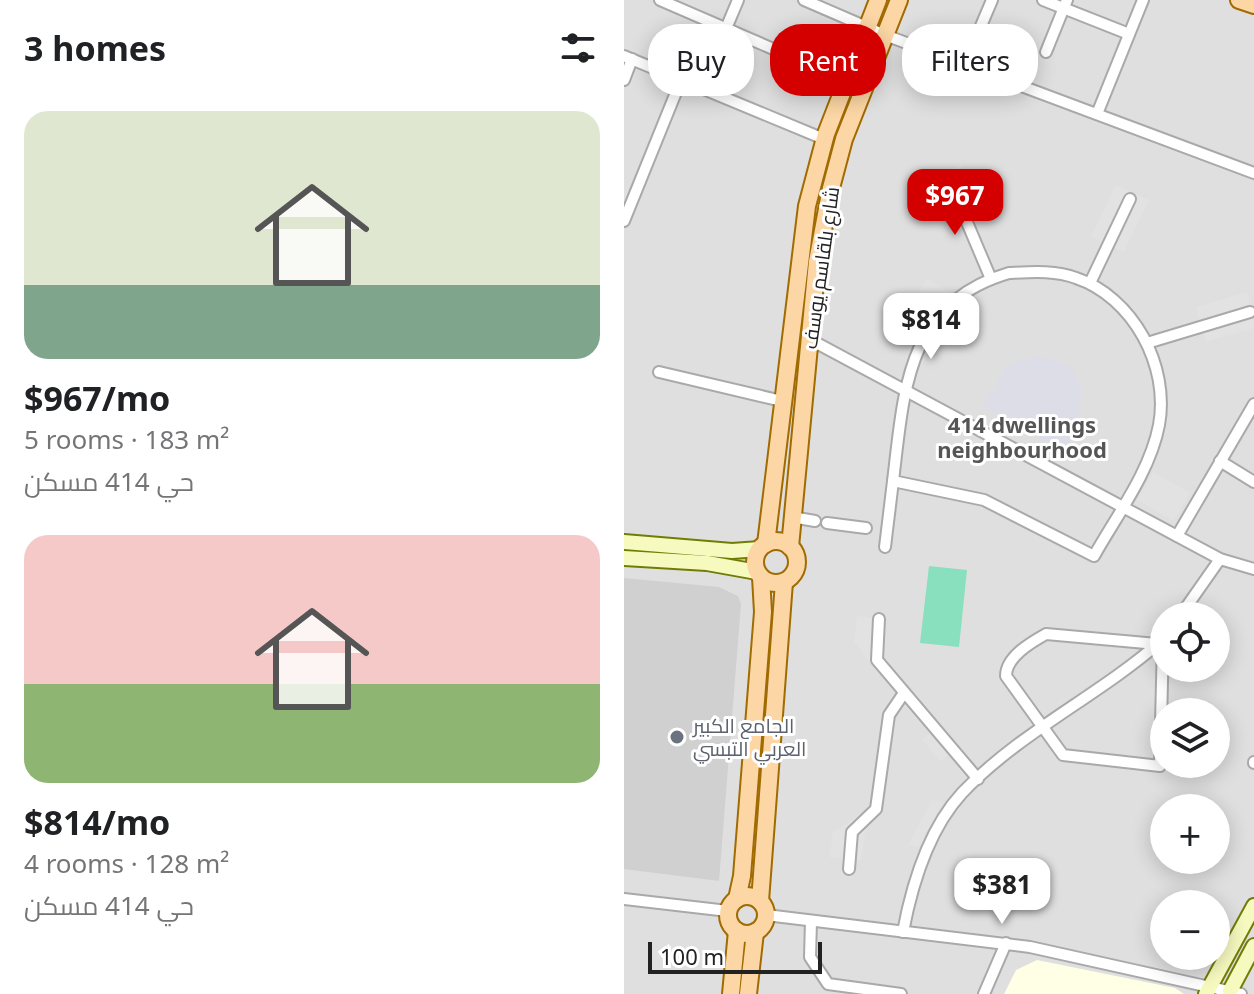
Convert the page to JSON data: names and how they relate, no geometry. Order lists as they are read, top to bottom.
{
  "streets": {
    "main road": ["شارع بلقاسم يوسف"]
  },
  "districts": ["414 dwellings neighbourhood"],
  "places": ["الجامع الكبير العربي التبسي"],
  "scale_bar": "100 m",
  "page": {
    "heading": "3 homes",
    "chip": ["Buy", "Rent", "Filters"],
    "list": [
      {
        "name": "$967/mo",
        "note": "5 rooms · 183 m² · حي 414 مسكن"
      },
      {
        "name": "$814/mo",
        "note": "4 rooms · 128 m² · حي 414 مسكن"
      }
    ],
    "price": ["$967", "$814", "$381"],
    "map_buttons": ["+", "−"],
    "scale": "100 m"
  }
}
